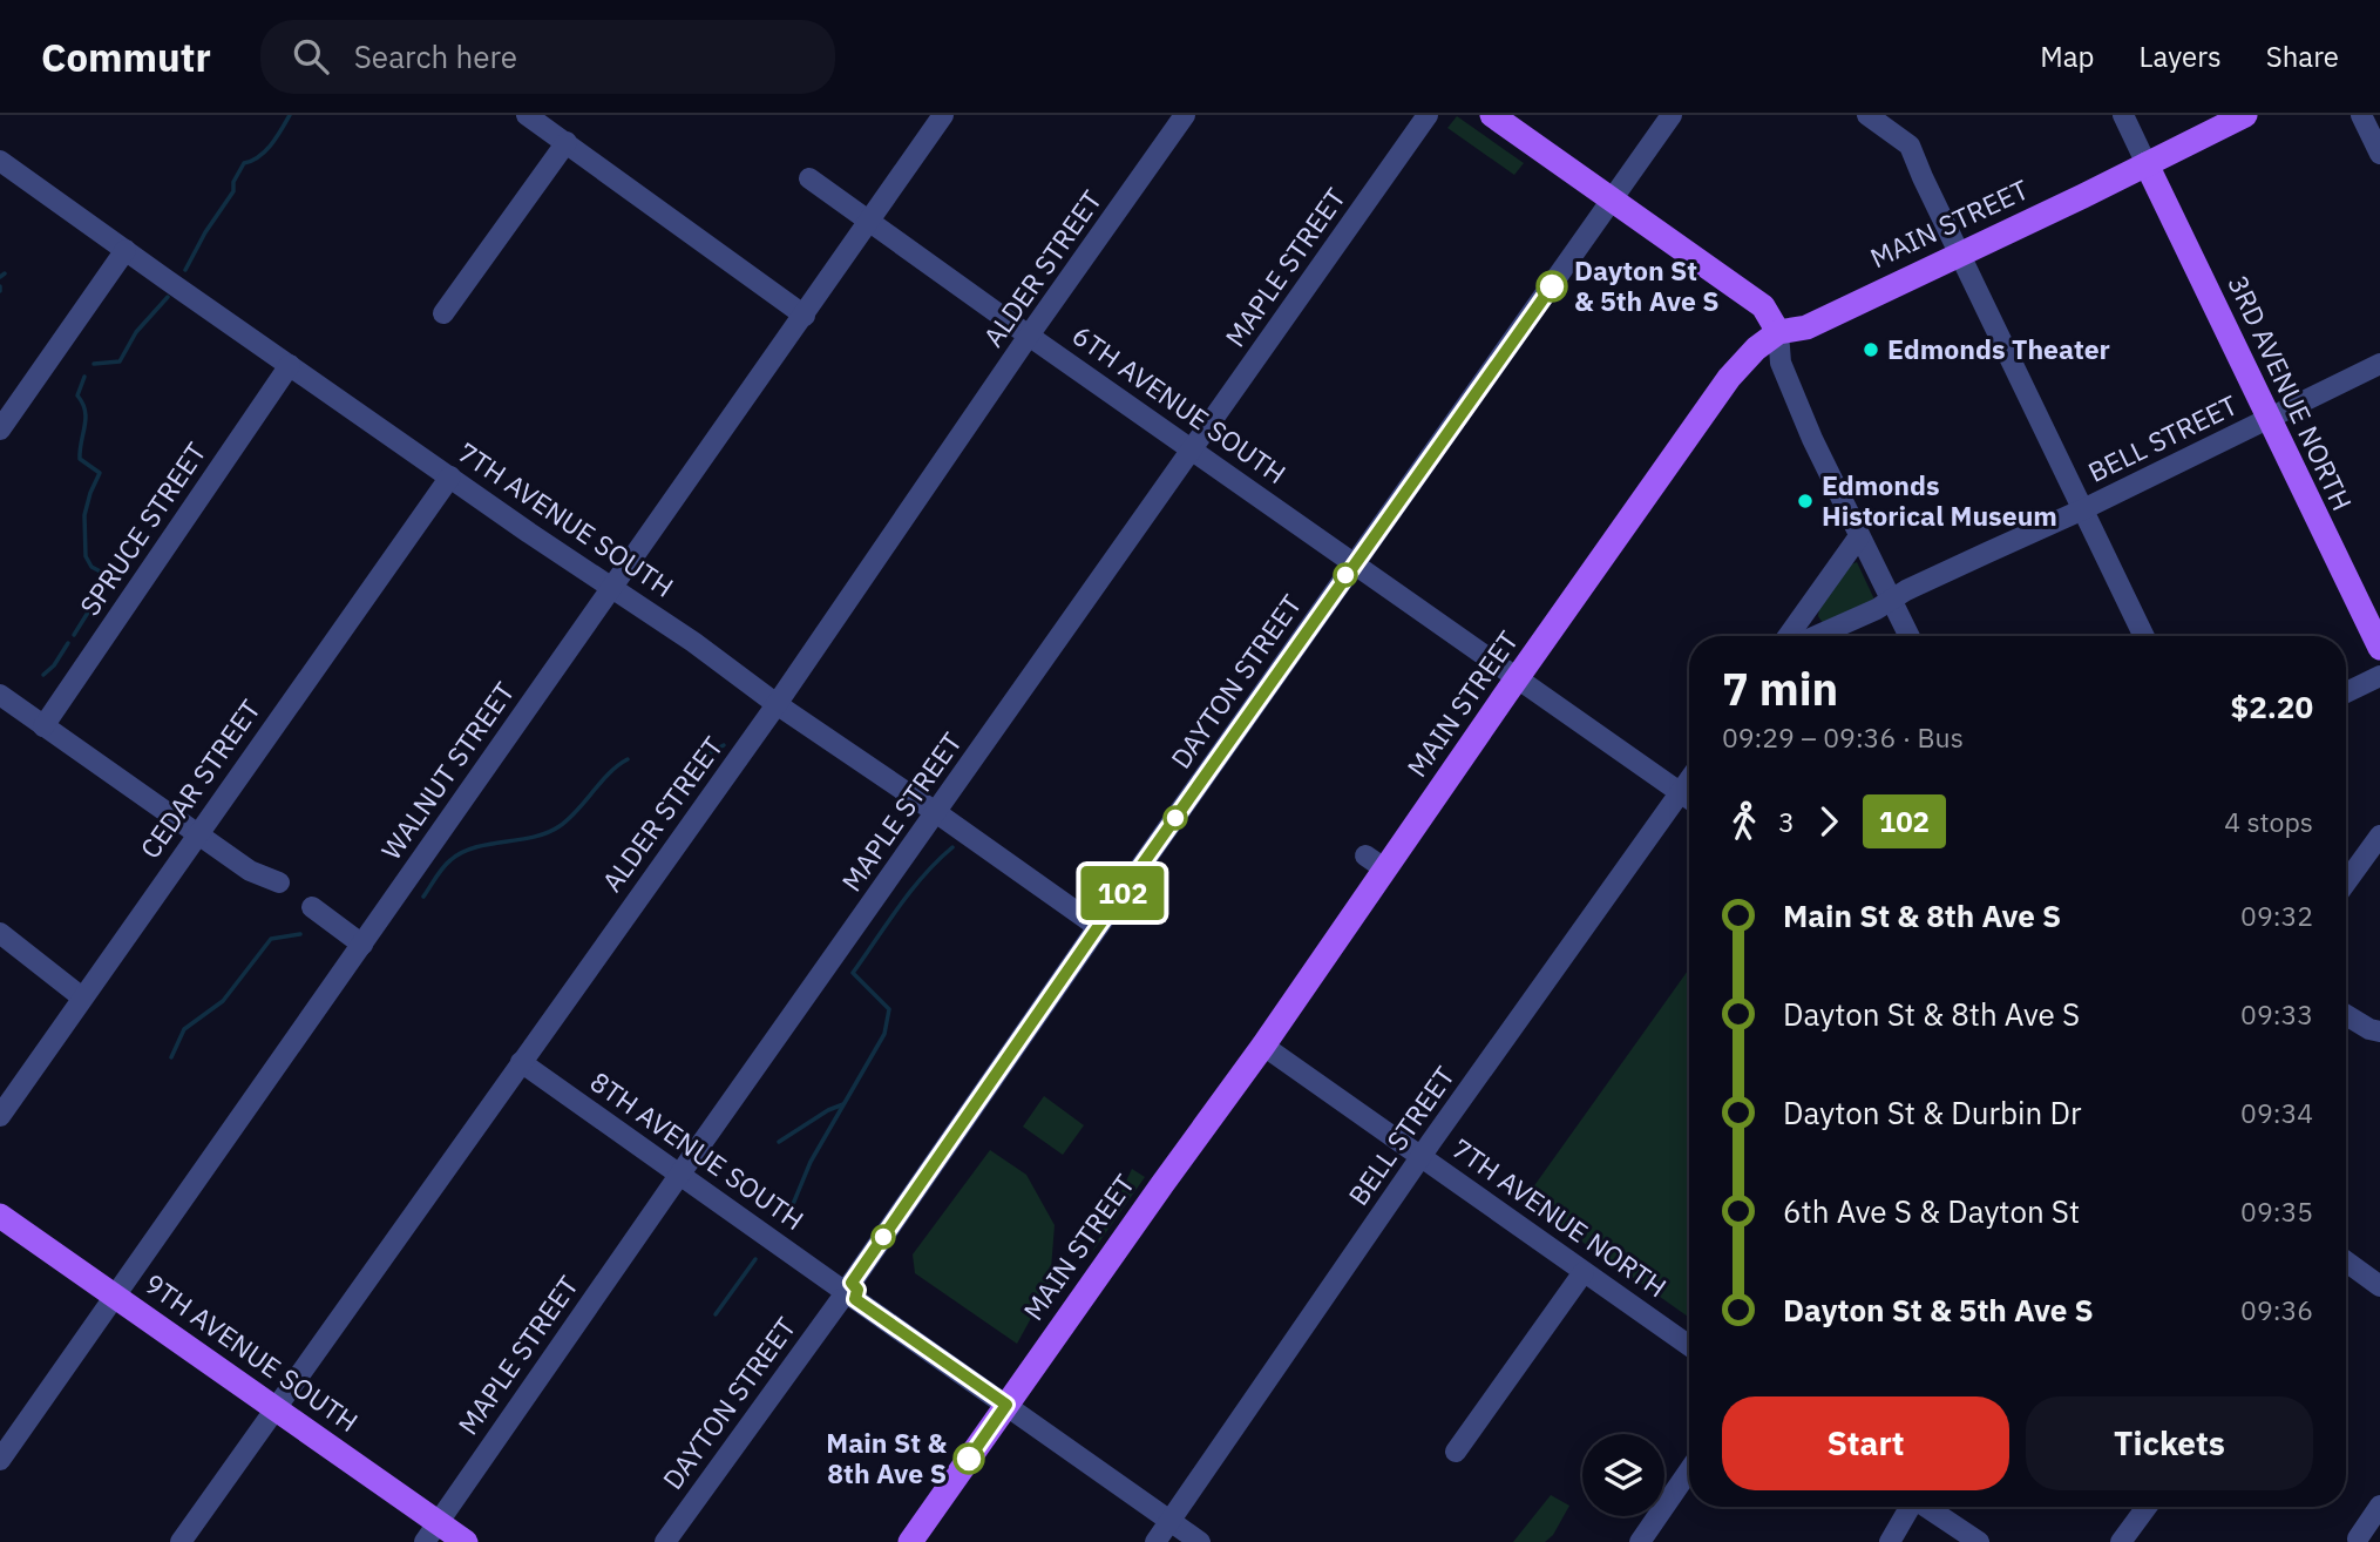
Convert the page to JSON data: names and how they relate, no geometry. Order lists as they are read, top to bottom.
{
  "streets": {
    "main road": ["MAIN STREET", "3RD AVENUE NORTH", "9TH AVENUE SOUTH"],
    "street": [
      "MAPLE STREET",
      "ALDER STREET",
      "6TH AVENUE SOUTH",
      "BELL STREET",
      "7TH AVENUE SOUTH",
      "SPRUCE STREET",
      "DAYTON STREET",
      "WALNUT STREET",
      "CEDAR STREET",
      "8TH AVENUE SOUTH",
      "7TH AVENUE NORTH"
    ]
  },
  "crossings": [
    ["MAIN STREET", "3RD AVENUE NORTH"],
    ["MAIN STREET", "6TH AVENUE SOUTH"],
    ["MAIN STREET", "8TH AVENUE SOUTH"],
    ["MAIN STREET", "7TH AVENUE NORTH"],
    ["MAPLE STREET", "6TH AVENUE SOUTH"],
    ["MAPLE STREET", "7TH AVENUE SOUTH"],
    ["MAPLE STREET", "8TH AVENUE SOUTH"],
    ["MAPLE STREET", "9TH AVENUE SOUTH"],
    ["ALDER STREET", "6TH AVENUE SOUTH"],
    ["ALDER STREET", "7TH AVENUE SOUTH"],
    ["ALDER STREET", "8TH AVENUE SOUTH"],
    ["ALDER STREET", "9TH AVENUE SOUTH"],
    ["3RD AVENUE NORTH", "BELL STREET"],
    ["6TH AVENUE SOUTH", "BELL STREET"],
    ["6TH AVENUE SOUTH", "DAYTON STREET"],
    ["6TH AVENUE SOUTH", "WALNUT STREET"],
    ["BELL STREET", "8TH AVENUE SOUTH"],
    ["BELL STREET", "7TH AVENUE NORTH"],
    ["7TH AVENUE SOUTH", "SPRUCE STREET"],
    ["7TH AVENUE SOUTH", "DAYTON STREET"],
    ["7TH AVENUE SOUTH", "WALNUT STREET"],
    ["7TH AVENUE SOUTH", "CEDAR STREET"],
    ["DAYTON STREET", "8TH AVENUE SOUTH"],
    ["WALNUT STREET", "9TH AVENUE SOUTH"]
  ],
  "places": [
    "Dayton St & 5th Ave S",
    "Edmonds Theater",
    "Edmonds Historical Museum",
    "Main St & 8th Ave S"
  ],
  "lines": ["bus line 102"],
  "page": {
    "header": "Commutr",
    "search": "Search here",
    "nav": ["Map", "Layers", "Share"],
    "on_map": "102",
    "heading": ["7 min", "09:29 – 09:36 · Bus", "$2.20"],
    "legs": ["3", "102", "4 stops"],
    "list": [
      {
        "name": "Main St & 8th Ave S",
        "value": "09:32"
      },
      {
        "name": "Dayton St & 8th Ave S",
        "value": "09:33"
      },
      {
        "name": "Dayton St & Durbin Dr",
        "value": "09:34"
      },
      {
        "name": "6th Ave S & Dayton St",
        "value": "09:35"
      },
      {
        "name": "Dayton St & 5th Ave S",
        "value": "09:36"
      }
    ],
    "buttons": ["Start", "Tickets"]
  }
}
